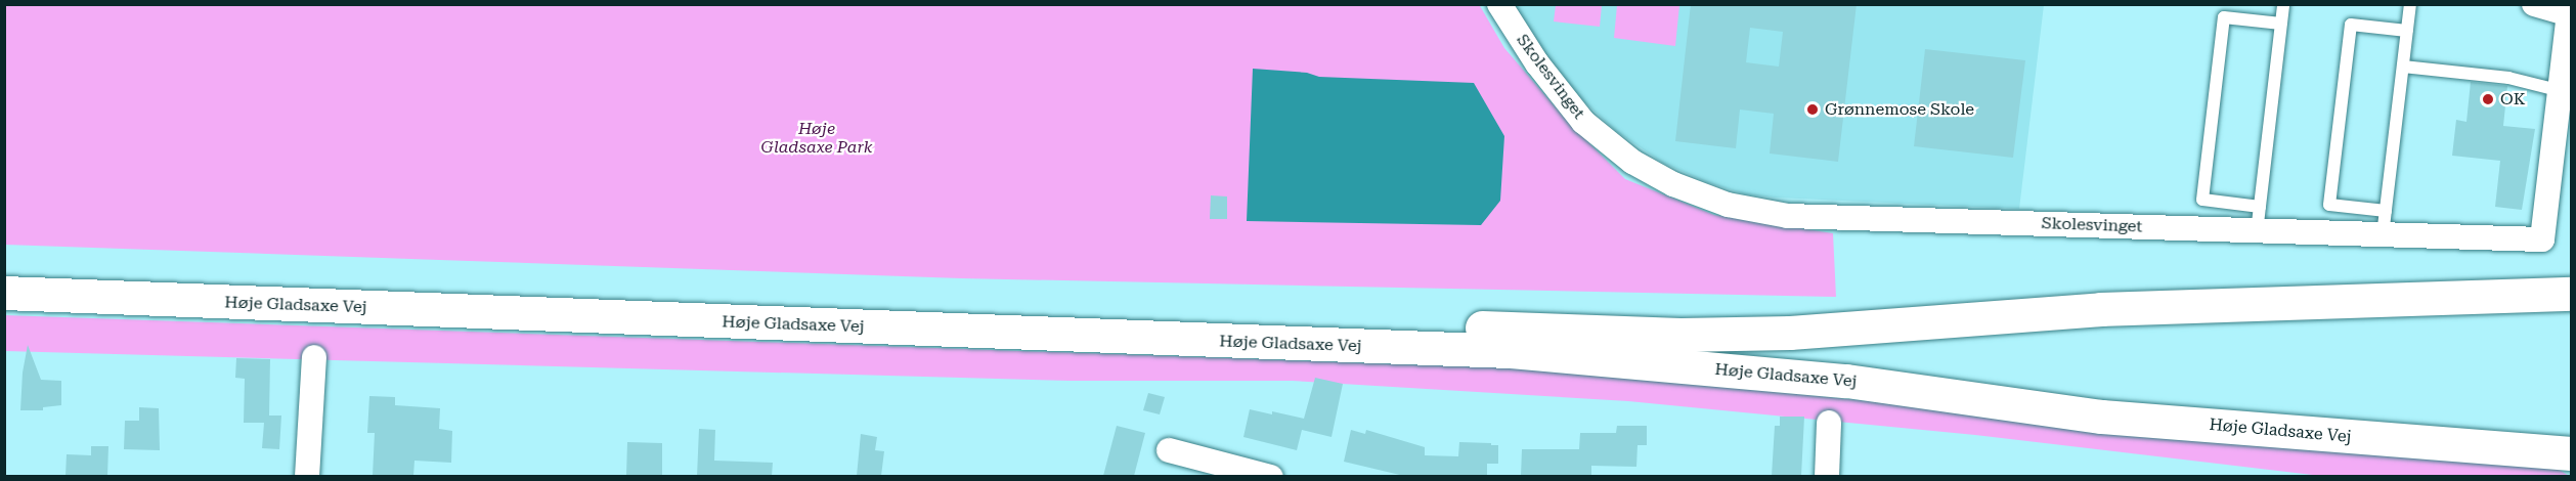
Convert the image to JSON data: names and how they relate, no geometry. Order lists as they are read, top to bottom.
{
  "streets": {
    "street": ["Skolesvinget", "Høje Gladsaxe Vej"]
  },
  "parks": ["Høje Gladsaxe Park"],
  "places": ["OK", "Grønnemose Skole"]
}
